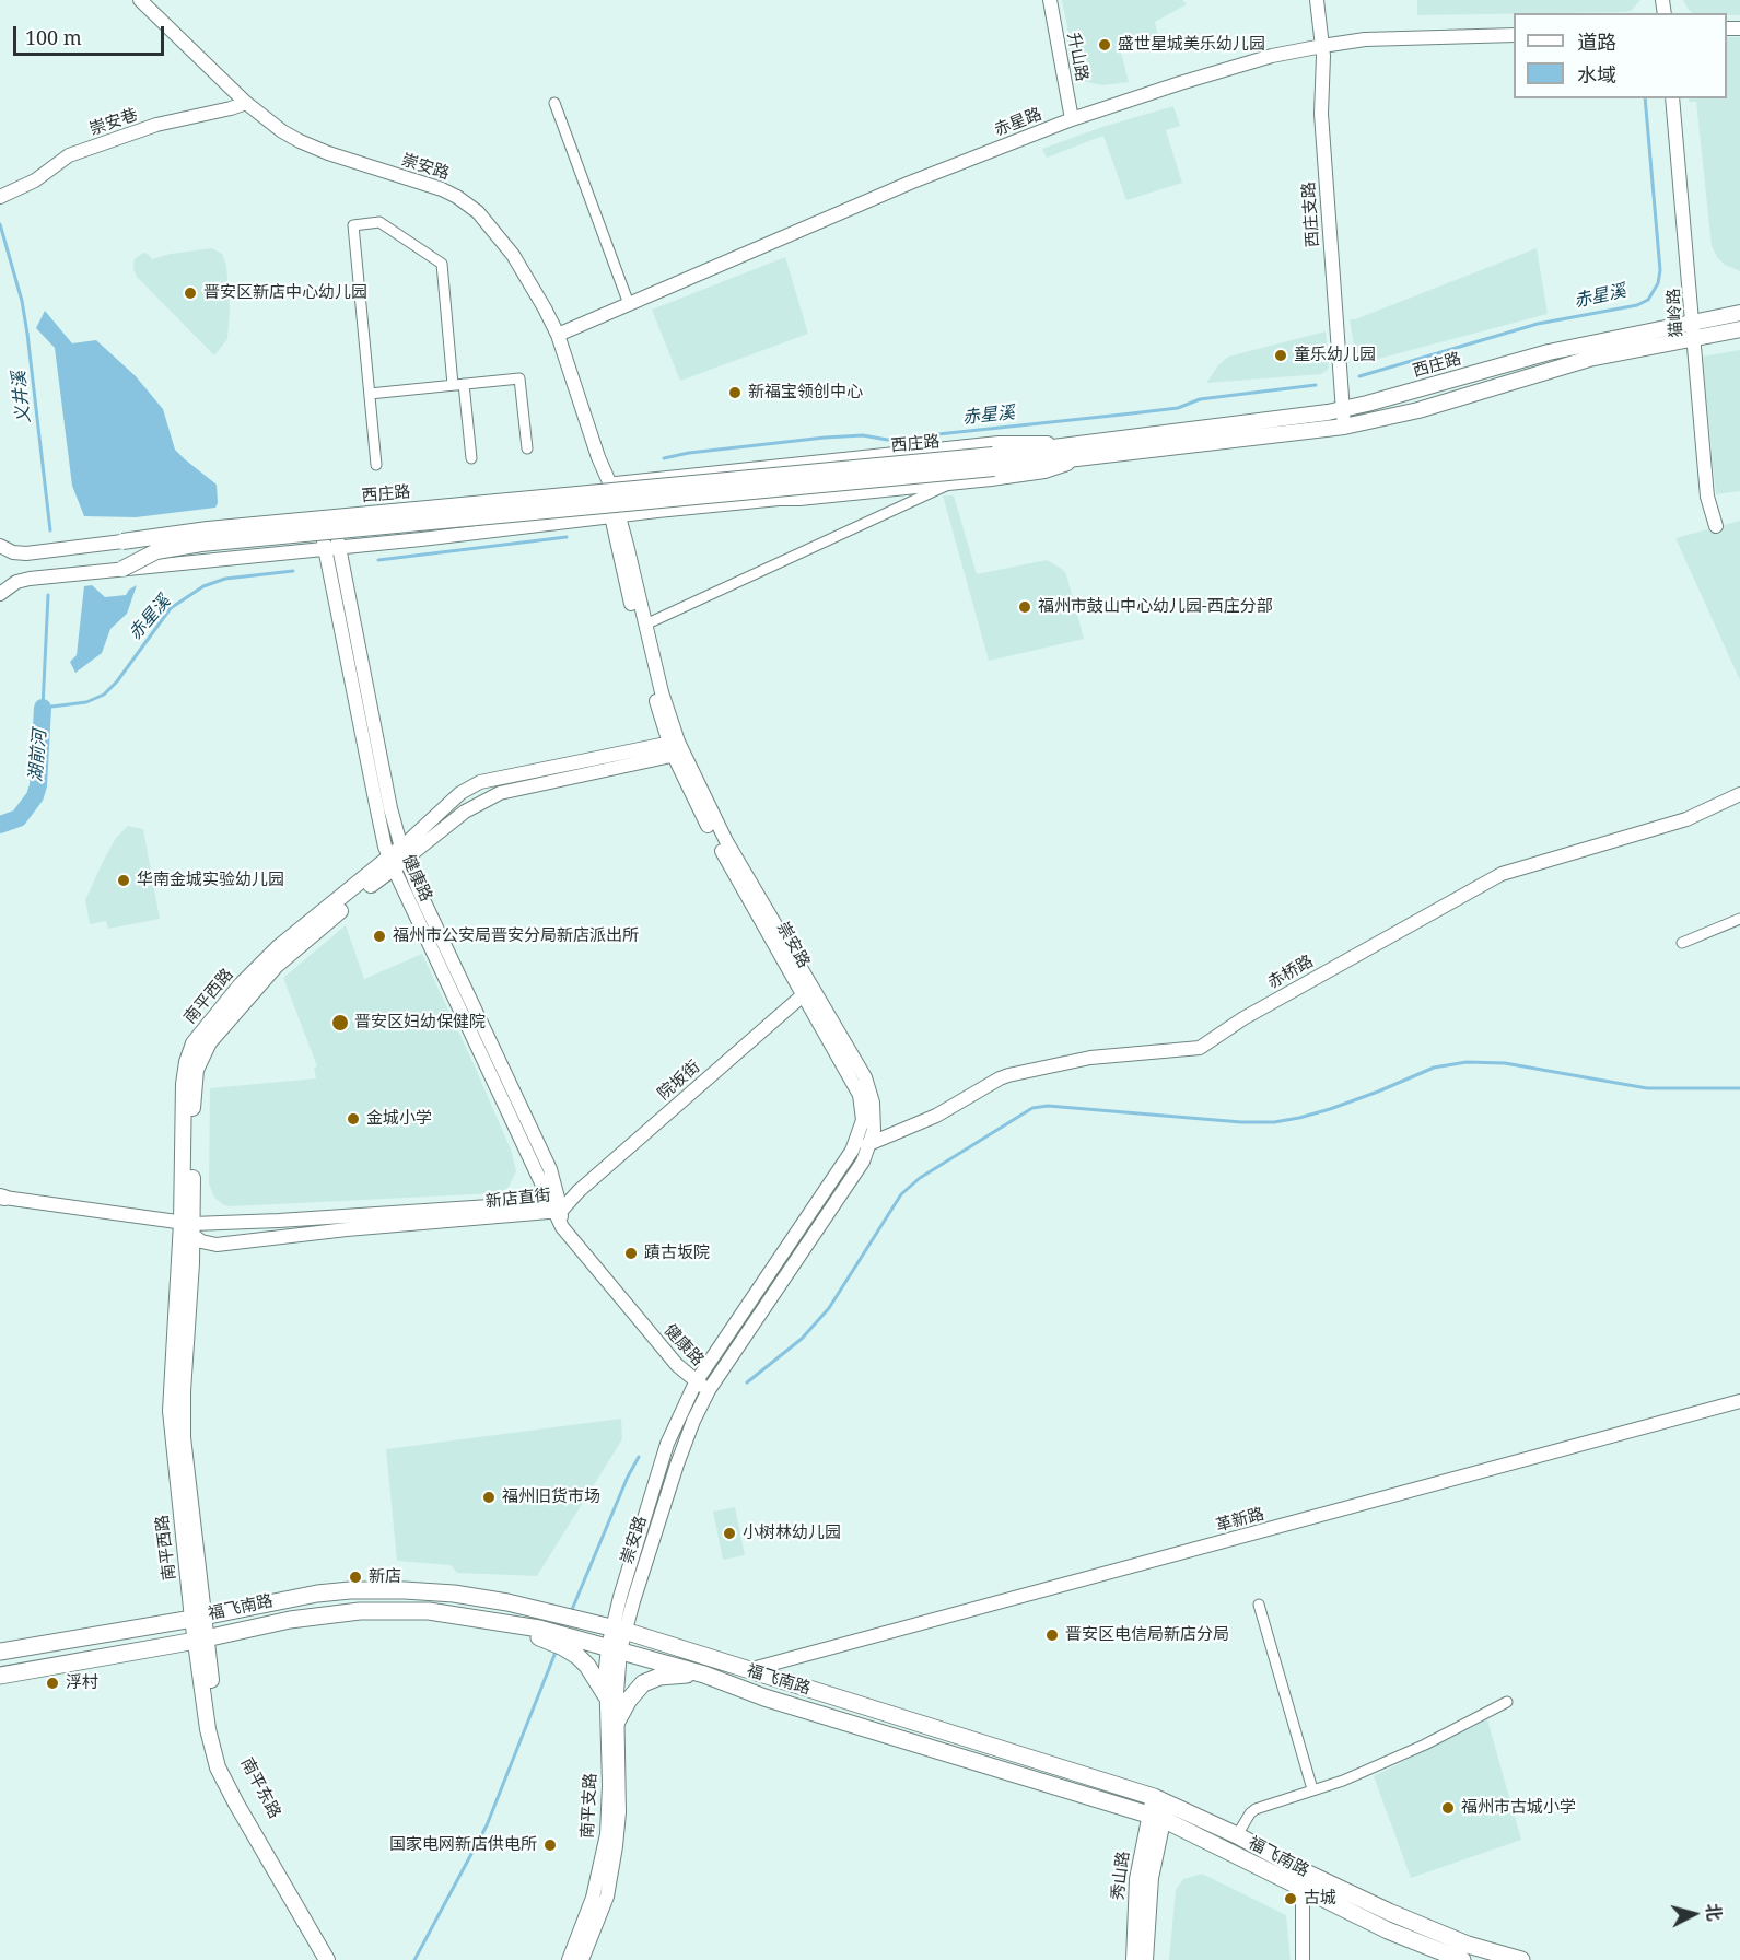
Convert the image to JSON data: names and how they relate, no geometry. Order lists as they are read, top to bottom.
{
  "streets": {
    "main road": [
      "西庄路",
      "南平西路",
      "福飞南路",
      "南平东路",
      "秀山路"
    ],
    "street": [
      "升山路",
      "崇安巷",
      "赤星路",
      "崇安路",
      "西庄支路",
      "猫岭路",
      "健康路",
      "赤桥路",
      "院坂街",
      "新店直街",
      "革新路",
      "南平支路"
    ]
  },
  "crossings": [
    ["升山路", "赤星路"],
    ["崇安巷", "崇安路"],
    ["赤星路", "崇安路"],
    ["赤星路", "西庄支路"],
    ["崇安路", "健康路"],
    ["崇安路", "赤桥路"],
    ["崇安路", "南平西路"],
    ["崇安路", "院坂街"],
    ["崇安路", "福飞南路"],
    ["崇安路", "南平支路"],
    ["西庄支路", "西庄路"],
    ["猫岭路", "西庄路"],
    ["健康路", "南平西路"],
    ["健康路", "新店直街"],
    ["南平西路", "新店直街"],
    ["南平西路", "福飞南路"],
    ["南平西路", "南平东路"],
    ["院坂街", "新店直街"],
    ["革新路", "福飞南路"],
    ["福飞南路", "南平东路"],
    ["福飞南路", "南平支路"],
    ["福飞南路", "秀山路"]
  ],
  "water": ["赤星溪", "义井溪", "湖前河"],
  "places": [
    "盛世星城美乐幼儿园",
    "晋安区新店中心幼儿园",
    "童乐幼儿园",
    "新福宝领创中心",
    "福州市鼓山中心幼儿园-西庄分部",
    "华南金城实验幼儿园",
    "福州市公安局晋安分局新店派出所",
    "晋安区妇幼保健院",
    "金城小学",
    "蹟古坂院",
    "福州旧货市场",
    "小树林幼儿园",
    "新店",
    "晋安区电信局新店分局",
    "浮村",
    "福州市古城小学",
    "国家电网新店供电所",
    "古城"
  ],
  "legend": ["道路", "水域"],
  "scale_bar": "100 m",
  "north": "right"
}
